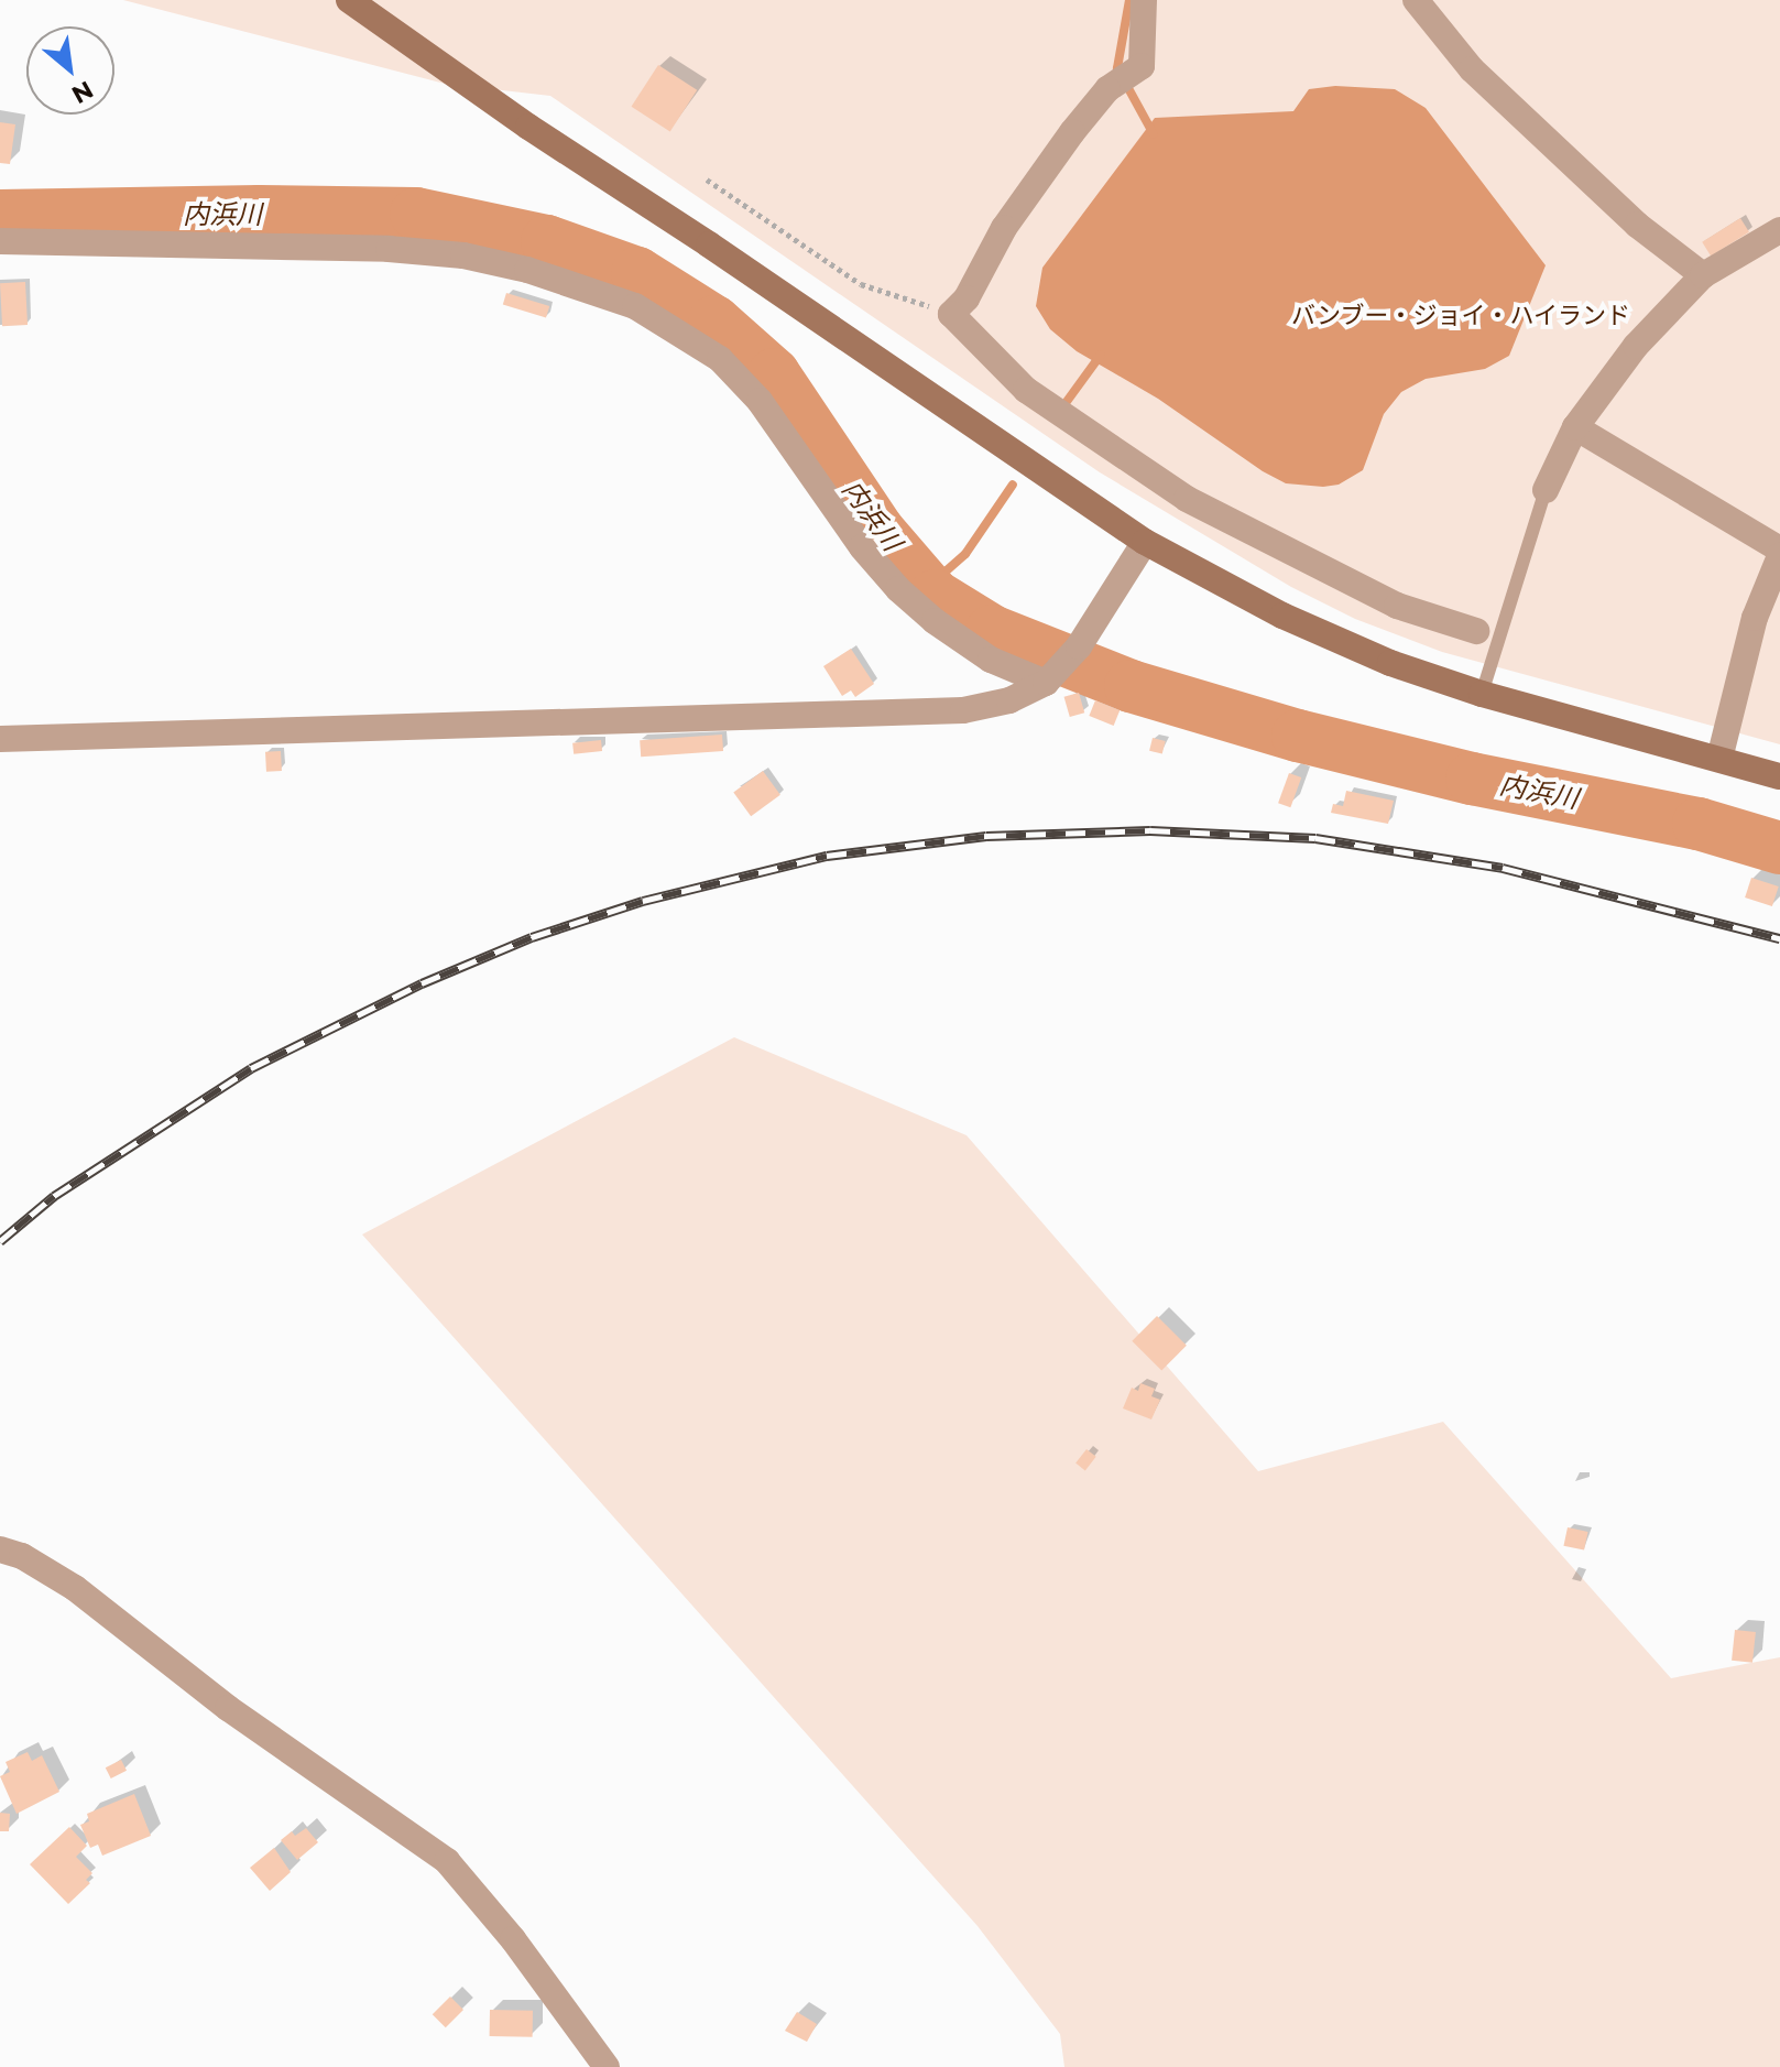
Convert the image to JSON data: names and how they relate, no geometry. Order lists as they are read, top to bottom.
{
  "water": ["内浜川"],
  "parks": ["バンブー・ジョイ・ハイランド"],
  "north": "bottom right"
}
